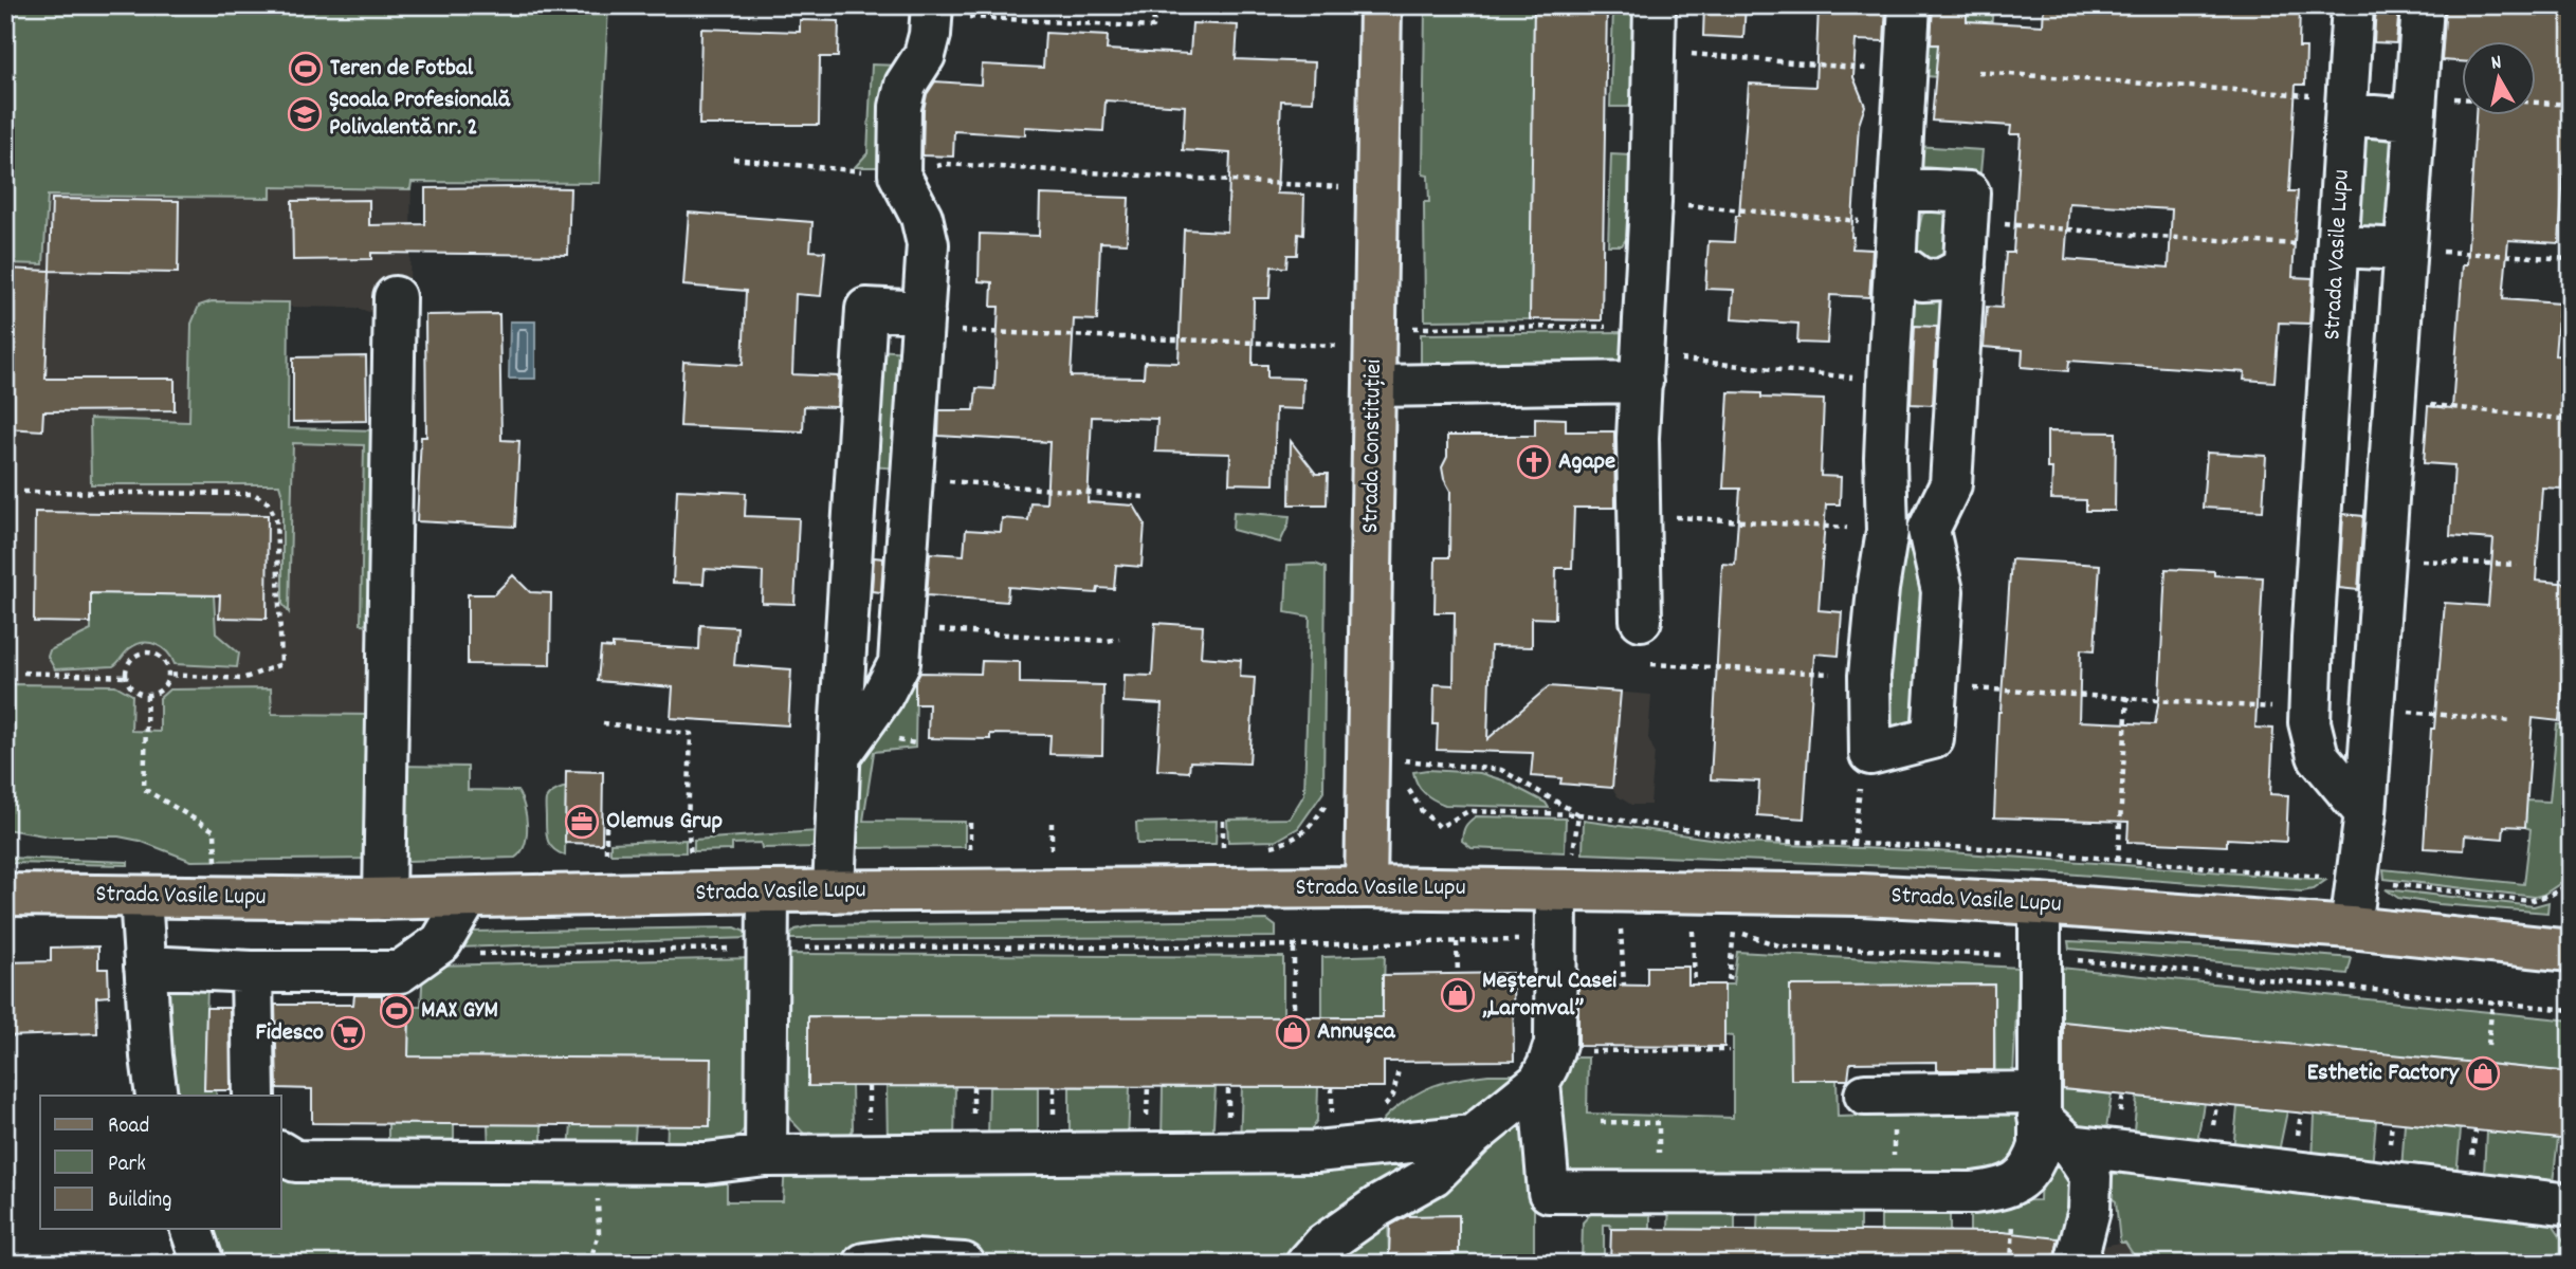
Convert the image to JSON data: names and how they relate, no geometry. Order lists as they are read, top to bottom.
{
  "streets": {
    "main road": ["Strada Vasile Lupu", "Strada Constituției"]
  },
  "crossings": [
    ["Strada Vasile Lupu", "Strada Constituției"]
  ],
  "places": {
    "sports": ["Teren de Fotbal", "MAX GYM"],
    "school or university": ["Școala Profesională Polivalentă nr. 2"],
    "church": ["Agape"],
    "office": ["Olemus Grup"],
    "shop": ["Meșterul Casei „Laromval”", "Annușca", "Esthetic Factory"],
    "supermarket": ["Fidesco"]
  },
  "legend": ["Road", "Park", "Building"],
  "north": "top"
}
